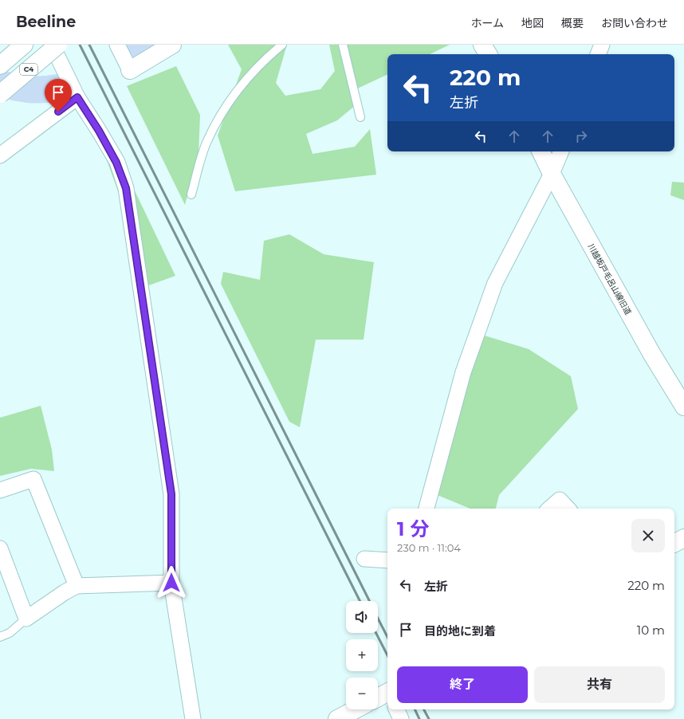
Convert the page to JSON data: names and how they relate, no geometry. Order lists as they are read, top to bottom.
{
  "streets": {
    "main road": ["C4", "川越坂戸毛呂山線旧道"]
  },
  "page": {
    "header": "Beeline",
    "nav": [
      "ホーム",
      "地図",
      "概要",
      "お問い合わせ"
    ],
    "turn": ["220 m", "左折"],
    "heading": ["1 分", "230 m · 11:04"],
    "list": [
      {
        "name": "左折",
        "value": "220 m"
      },
      {
        "name": "目的地に到着",
        "value": "10 m"
      }
    ],
    "map_buttons": ["+", "−"],
    "buttons": ["終了", "共有"]
  }
}
